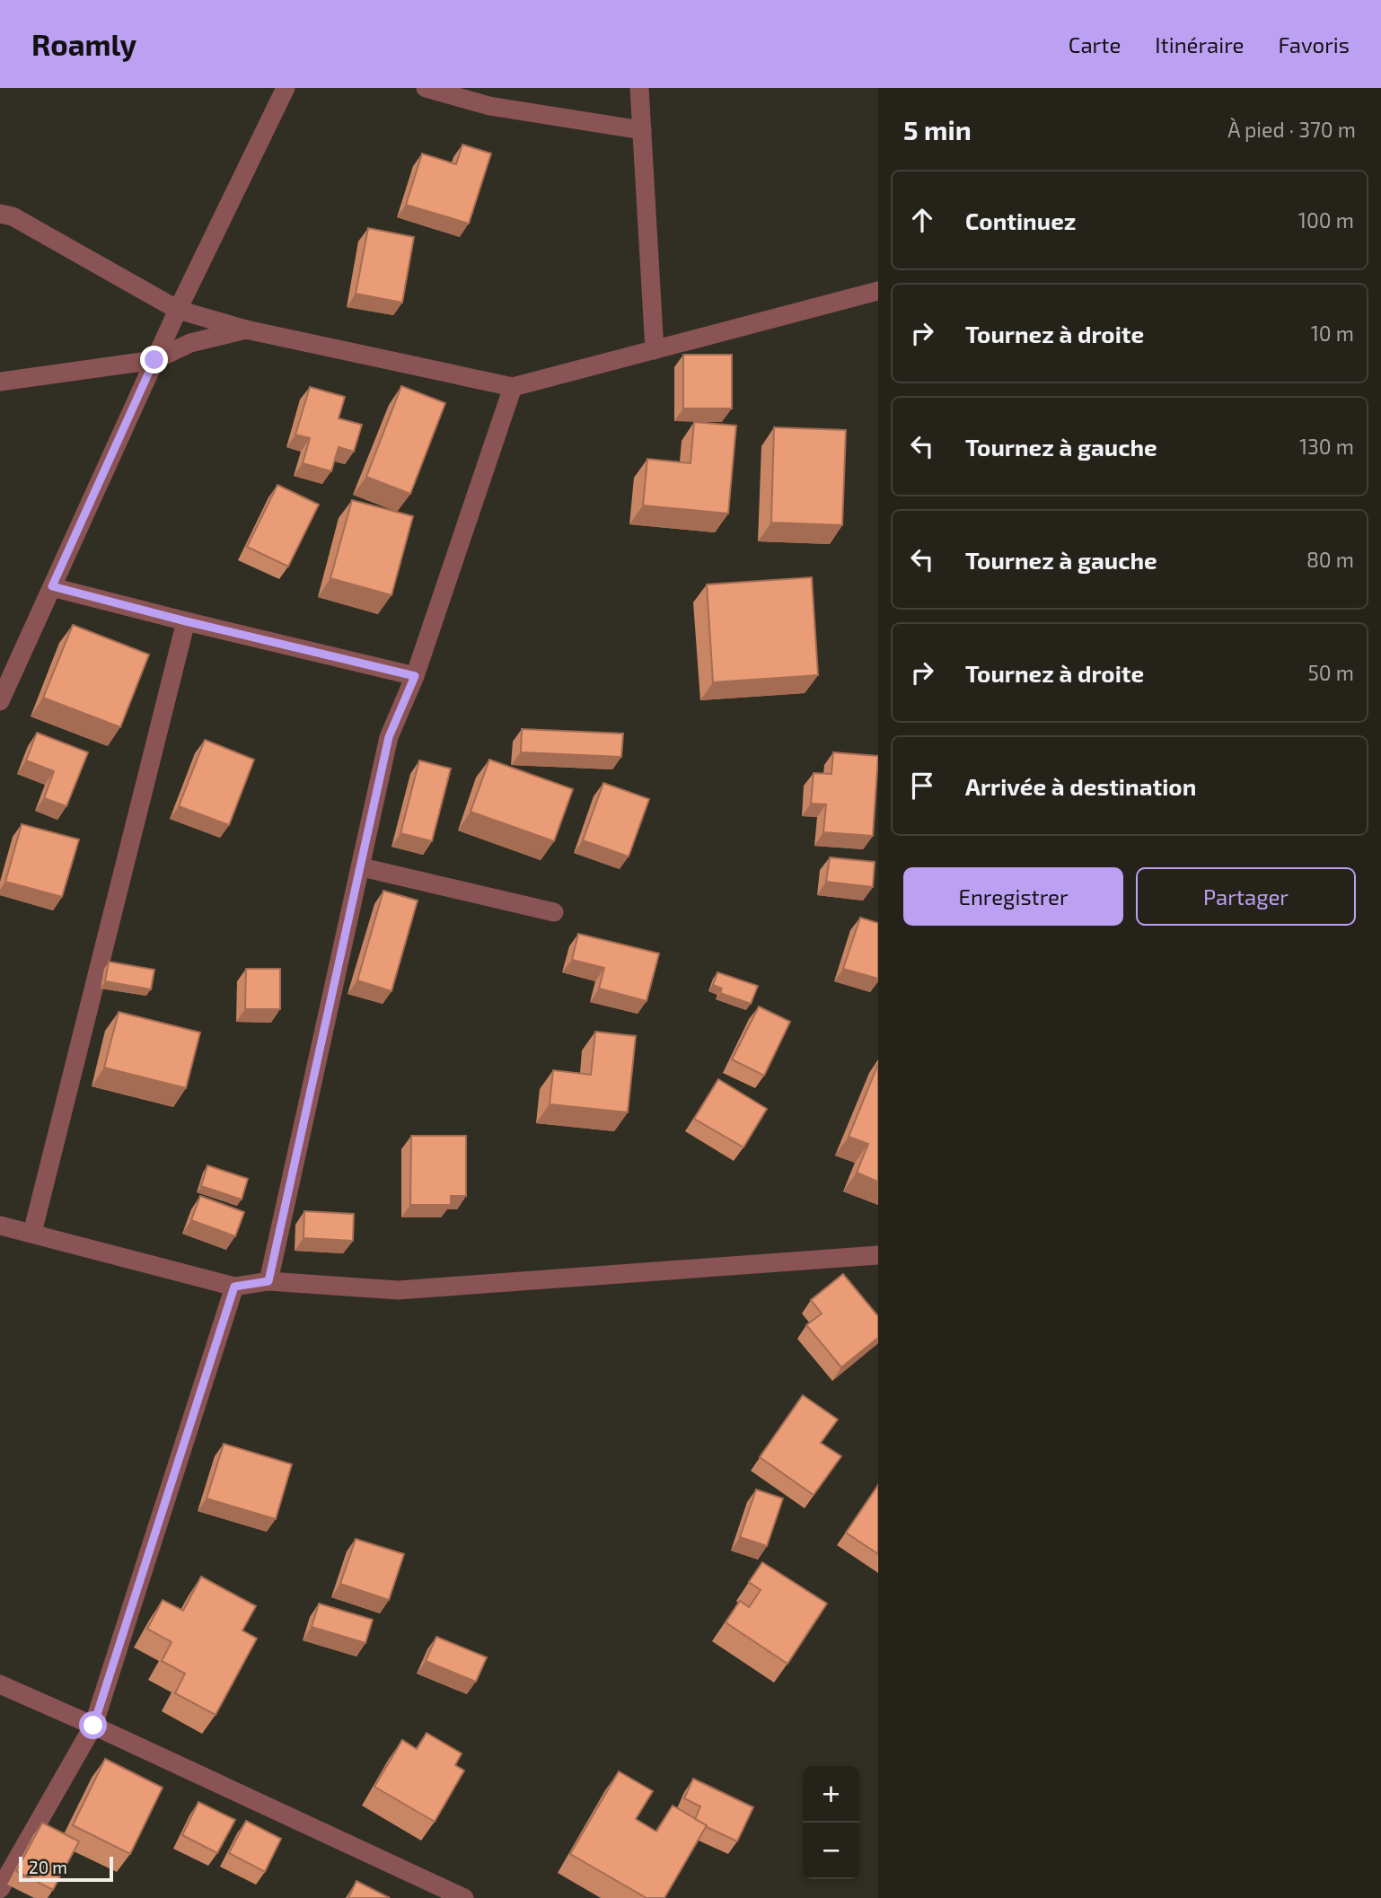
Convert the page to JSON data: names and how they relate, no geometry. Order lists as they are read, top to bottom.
{
  "scale_bar": "20 m",
  "page": {
    "header": "Roamly",
    "nav": ["Carte", "Itinéraire", "Favoris"],
    "heading": ["5 min", "À pied · 370 m"],
    "list": [
      ["Continuez", "100 m"],
      ["Tournez à droite", "10 m"],
      ["Tournez à gauche", "130 m"],
      ["Tournez à gauche", "80 m"],
      ["Tournez à droite", "50 m"],
      "Arrivée à destination"
    ],
    "buttons": ["Enregistrer", "Partager"],
    "map_buttons": ["+", "−"],
    "scale": "20 m"
  }
}
